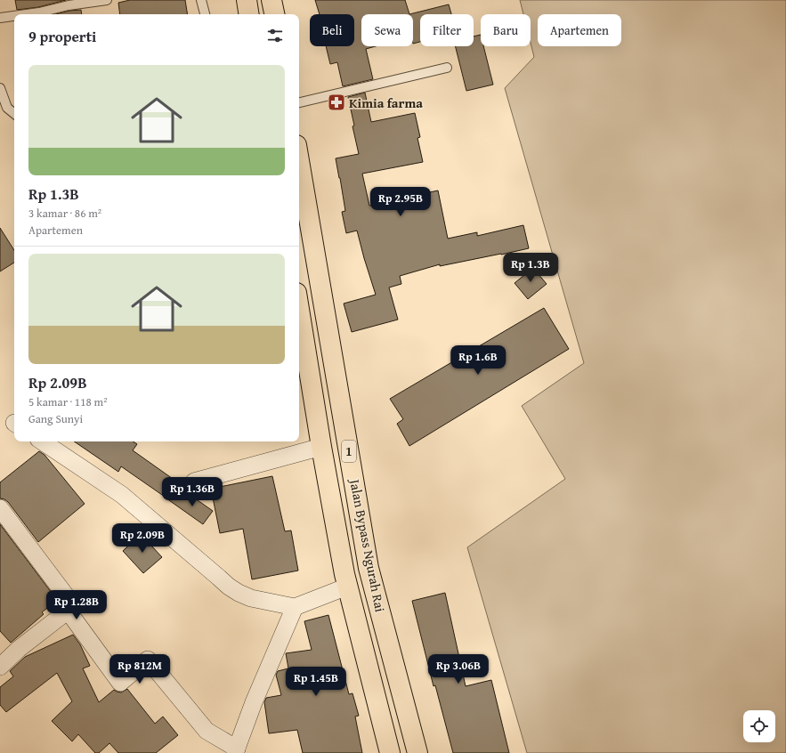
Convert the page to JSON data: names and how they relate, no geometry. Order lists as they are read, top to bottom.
{
  "streets": {
    "highway": ["1", "Jalan Bypass Ngurah Rai"]
  },
  "places": {
    "pharmacy": ["Kimia farma"]
  },
  "page": {
    "chip": [
      "Beli",
      "Sewa",
      "Filter",
      "Baru",
      "Apartemen"
    ],
    "heading": "9 properti",
    "list": [
      {
        "name": "Rp 1.3B",
        "note": "3 kamar · 86 m² · Apartemen"
      },
      {
        "name": "Rp 2.09B",
        "note": "5 kamar · 118 m² · Gang Sunyi"
      }
    ],
    "price": [
      "Rp 2.95B",
      "Rp 1.3B",
      "Rp 1.6B",
      "Rp 1.36B",
      "Rp 2.09B",
      "Rp 1.28B",
      "Rp 812M",
      "Rp 3.06B",
      "Rp 1.45B"
    ]
  }
}
